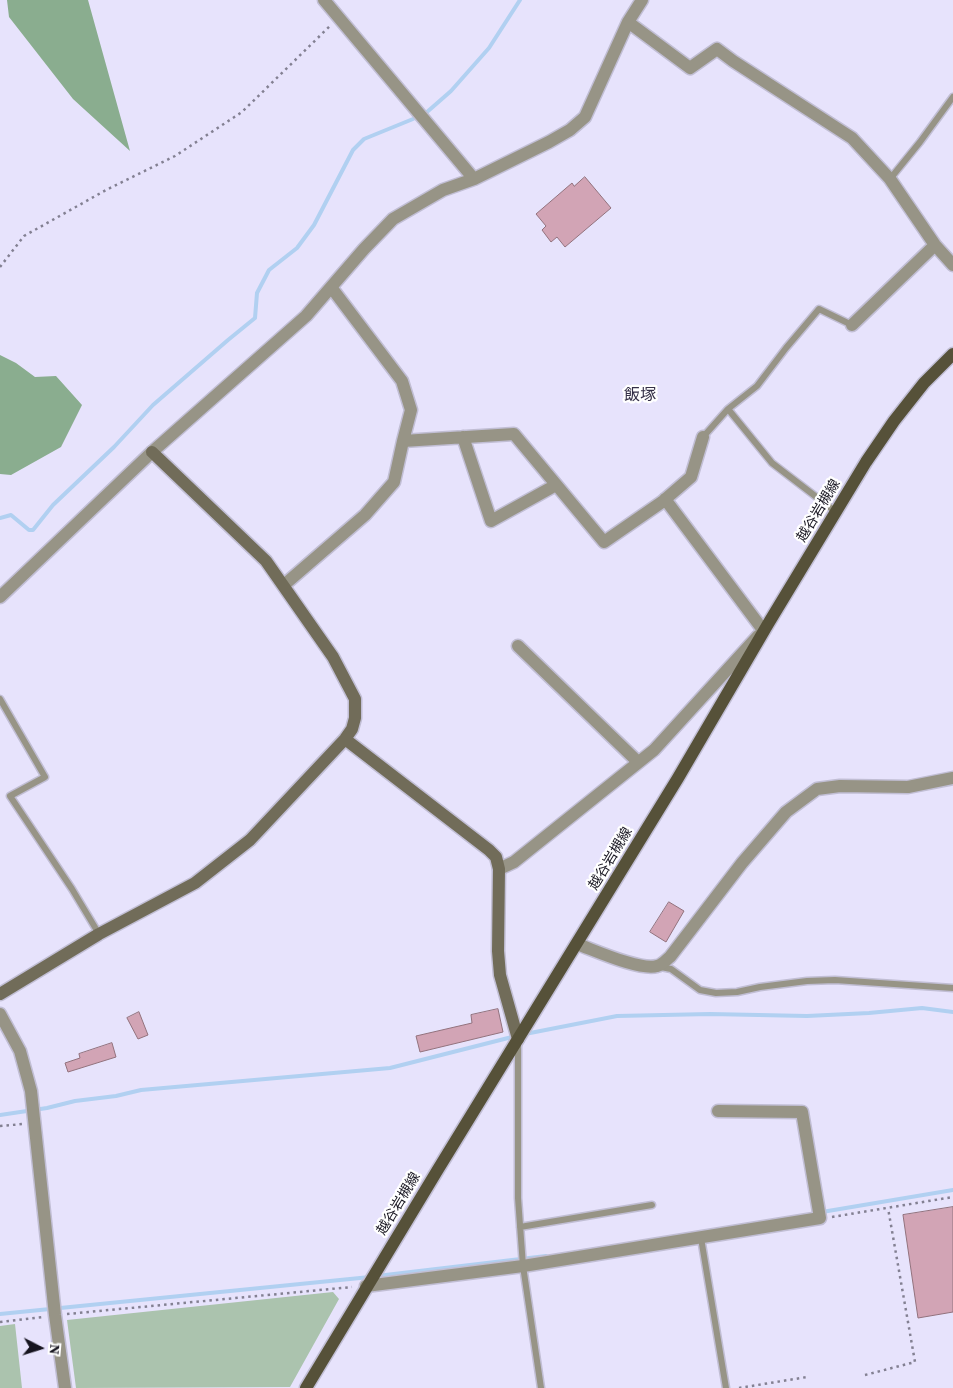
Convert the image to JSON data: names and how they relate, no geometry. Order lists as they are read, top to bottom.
{
  "streets": {
    "main road": ["越谷岩槻線"]
  },
  "districts": ["飯塚"],
  "north": "right"
}
